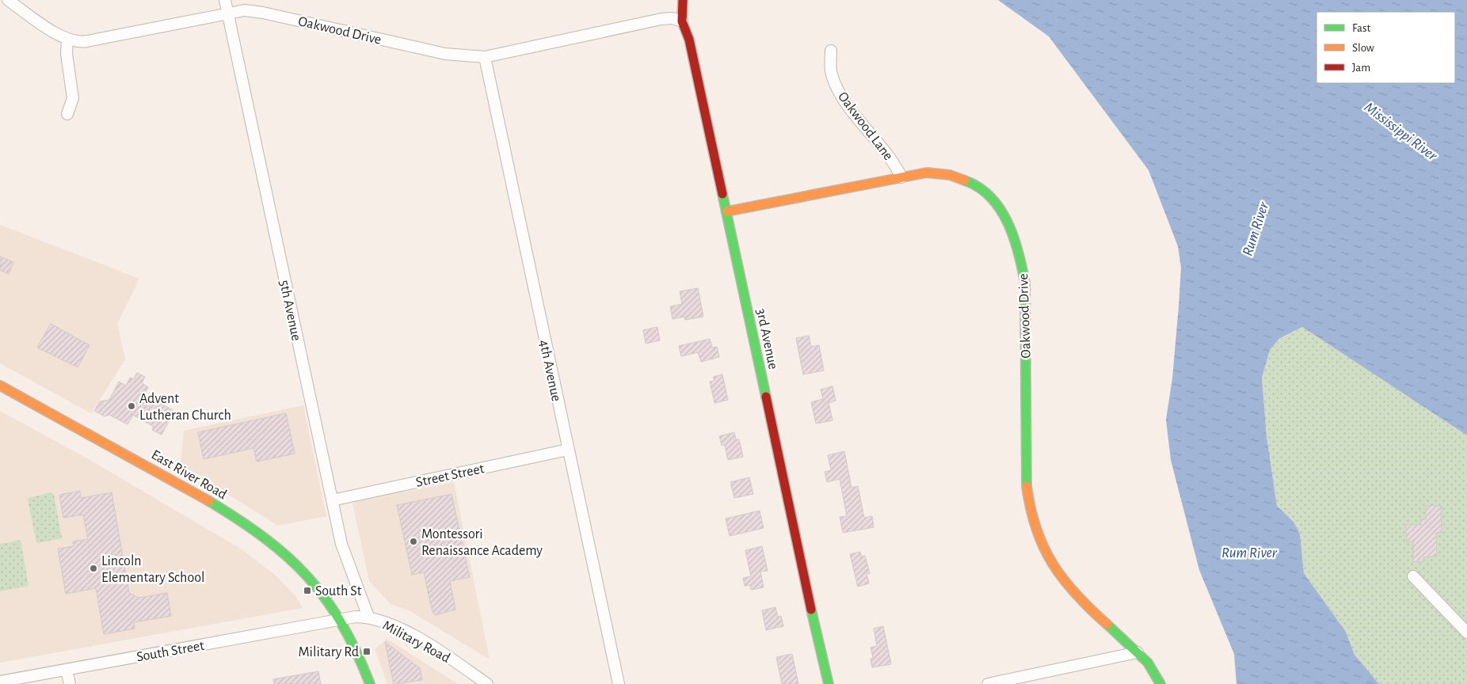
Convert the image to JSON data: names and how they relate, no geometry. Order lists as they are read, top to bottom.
{
  "streets": {
    "street": [
      "Oakwood Drive",
      "Oakwood Lane",
      "5th Avenue",
      "3rd Avenue",
      "4th Avenue",
      "East River Road",
      "Street Street",
      "Military Road",
      "South Street"
    ]
  },
  "crossings": [
    ["Oakwood Drive", "Oakwood Lane"],
    ["Oakwood Drive", "5th Avenue"],
    ["Oakwood Drive", "3rd Avenue"],
    ["Oakwood Drive", "4th Avenue"],
    ["5th Avenue", "Street Street"],
    ["5th Avenue", "Military Road"],
    ["4th Avenue", "Street Street"],
    ["East River Road", "Military Road"],
    ["East River Road", "South Street"],
    ["Military Road", "South Street"]
  ],
  "water": ["Mississippi River", "Rum River"],
  "places": {
    "other": ["Advent Lutheran Church", "Montessori Renaissance Academy", "Lincoln Elementary School"],
    "transit": ["South St", "Military Rd"]
  },
  "legend": ["Fast", "Slow", "Jam"]
}
